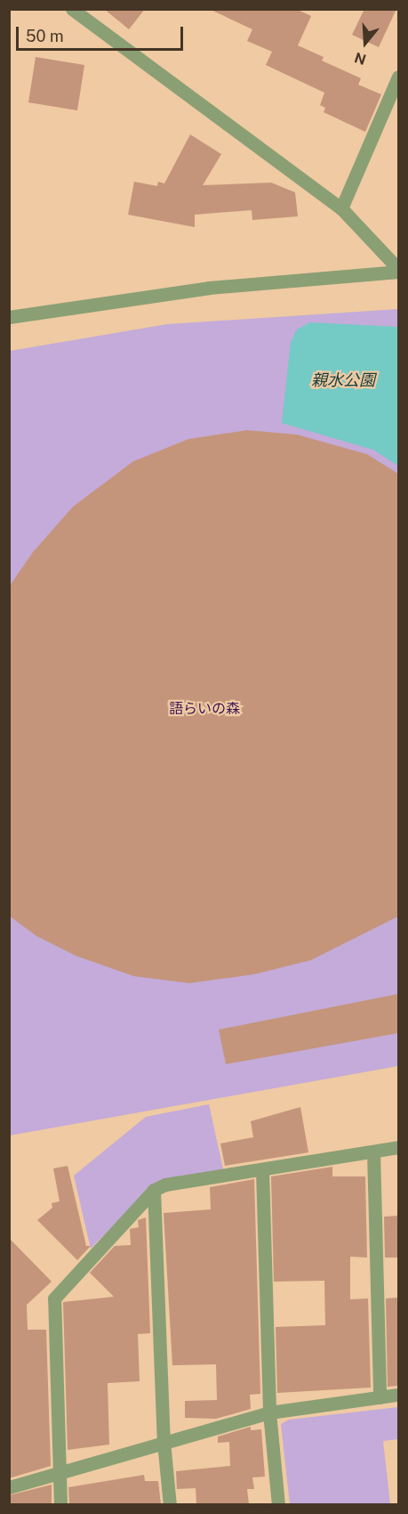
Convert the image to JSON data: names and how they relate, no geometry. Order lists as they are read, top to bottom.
{
  "water": ["親水公園"],
  "parks": ["語らいの森"],
  "scale_bar": "50 m",
  "north": "bottom"
}
